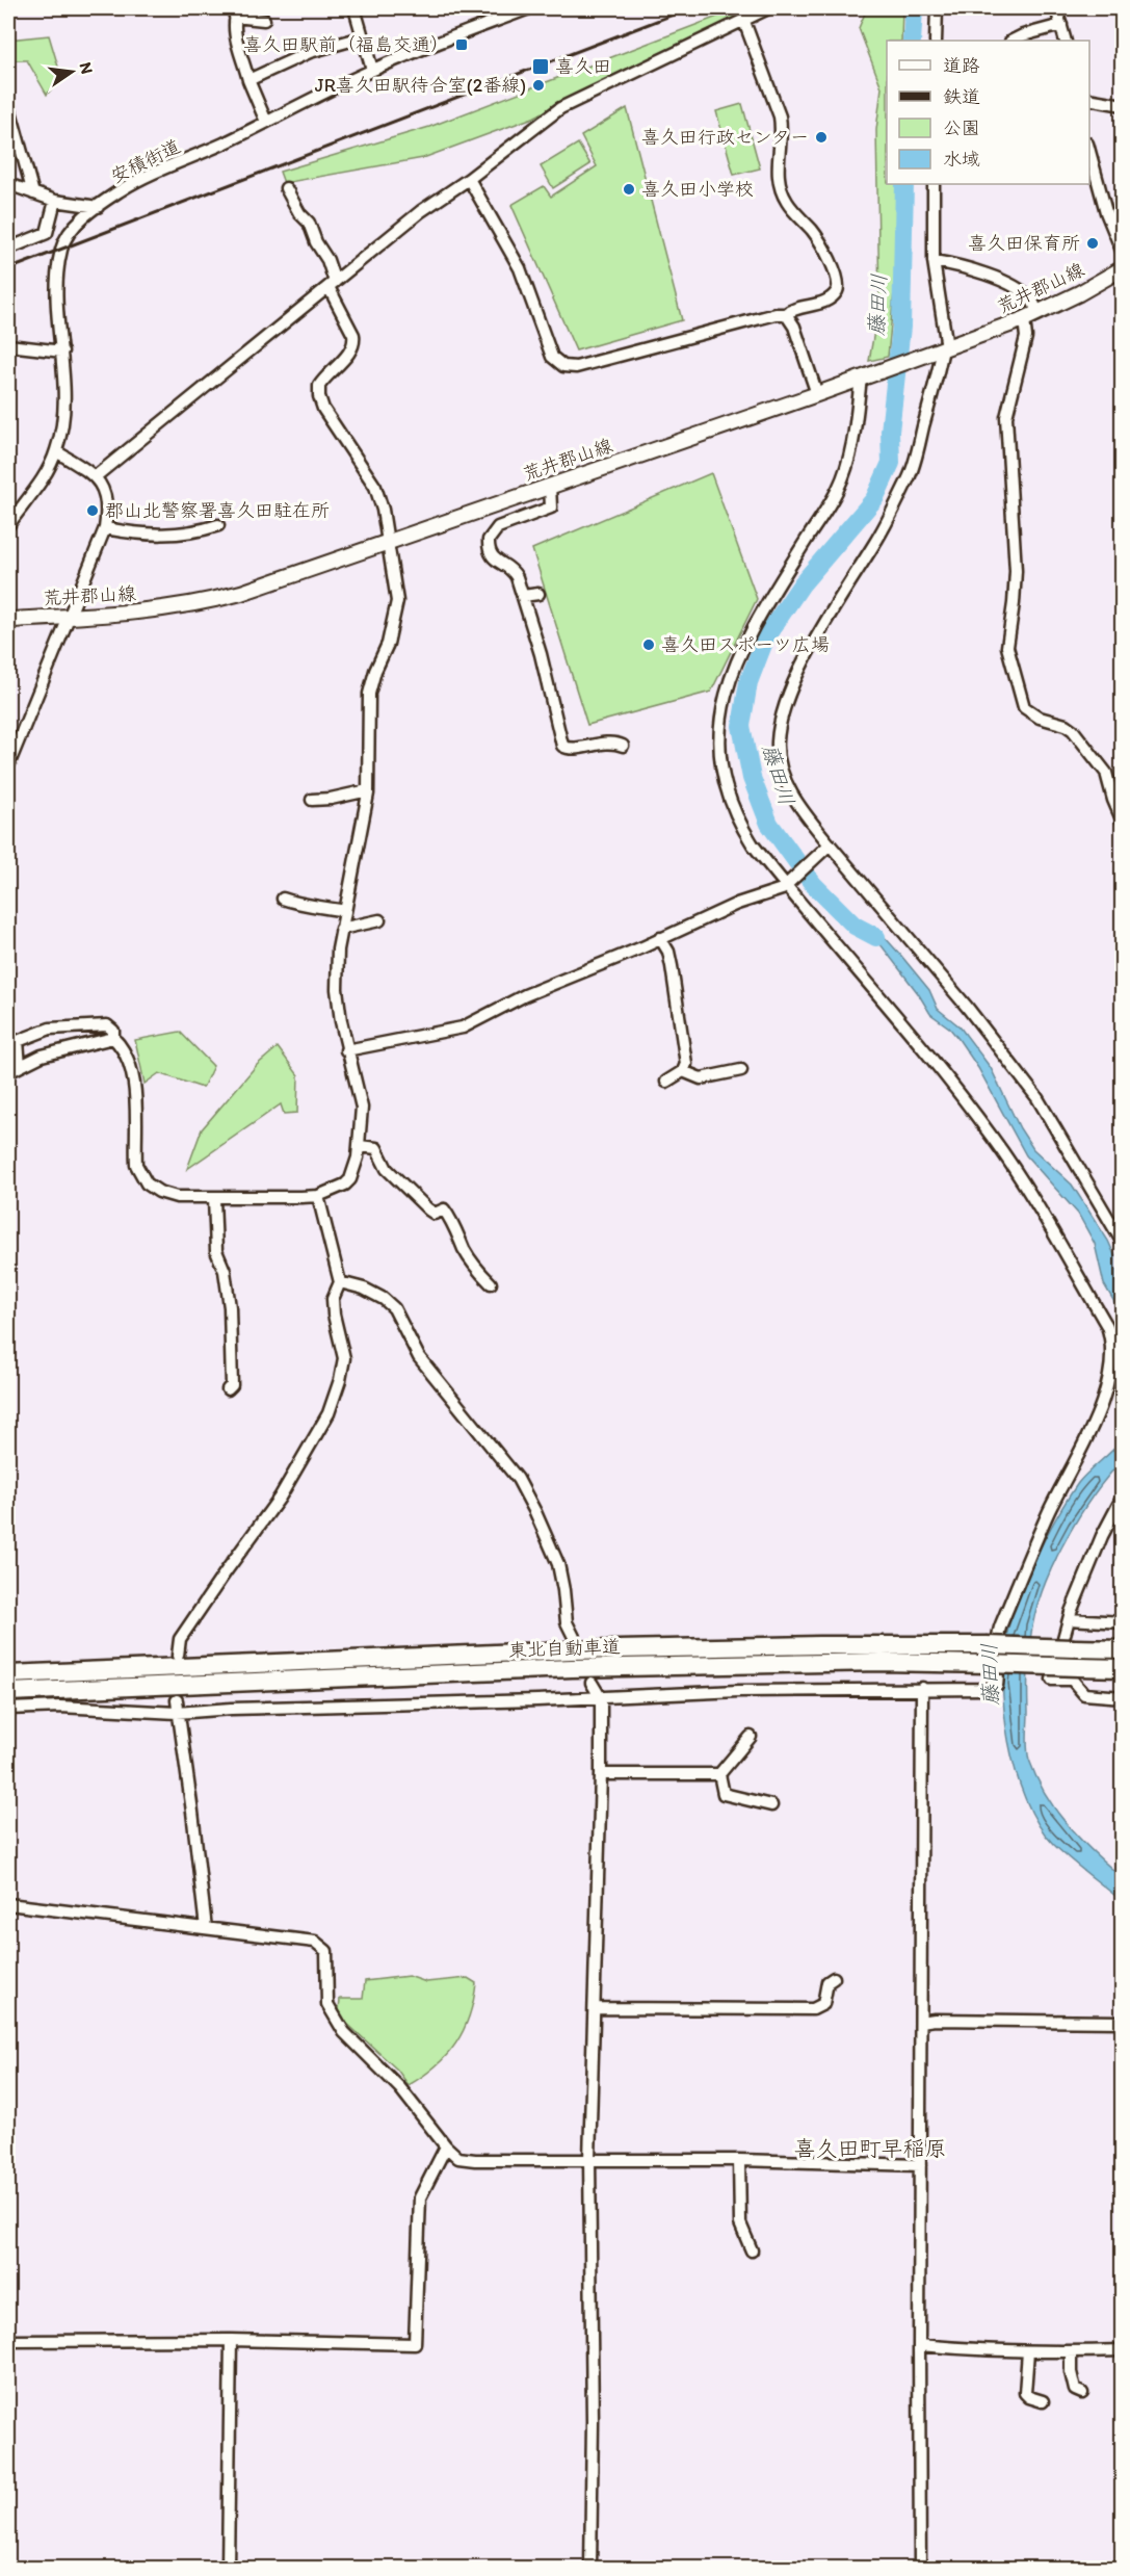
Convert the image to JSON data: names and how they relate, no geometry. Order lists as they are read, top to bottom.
{
  "streets": {
    "highway": ["東北自動車道"],
    "main road": ["荒井郡山線"],
    "street": ["安積街道"]
  },
  "districts": ["喜久田町早稲原"],
  "water": ["藤田川"],
  "places": {
    "transit": ["喜久田駅前（福島交通）", "喜久田"],
    "other": [
      "JR喜久田駅待合室(2番線)",
      "喜久田行政センター",
      "喜久田小学校",
      "喜久田保育所",
      "郡山北警察署喜久田駐在所",
      "喜久田スポーツ広場"
    ]
  },
  "legend": [
    "道路",
    "鉄道",
    "公園",
    "水域"
  ],
  "north": "right"
}
